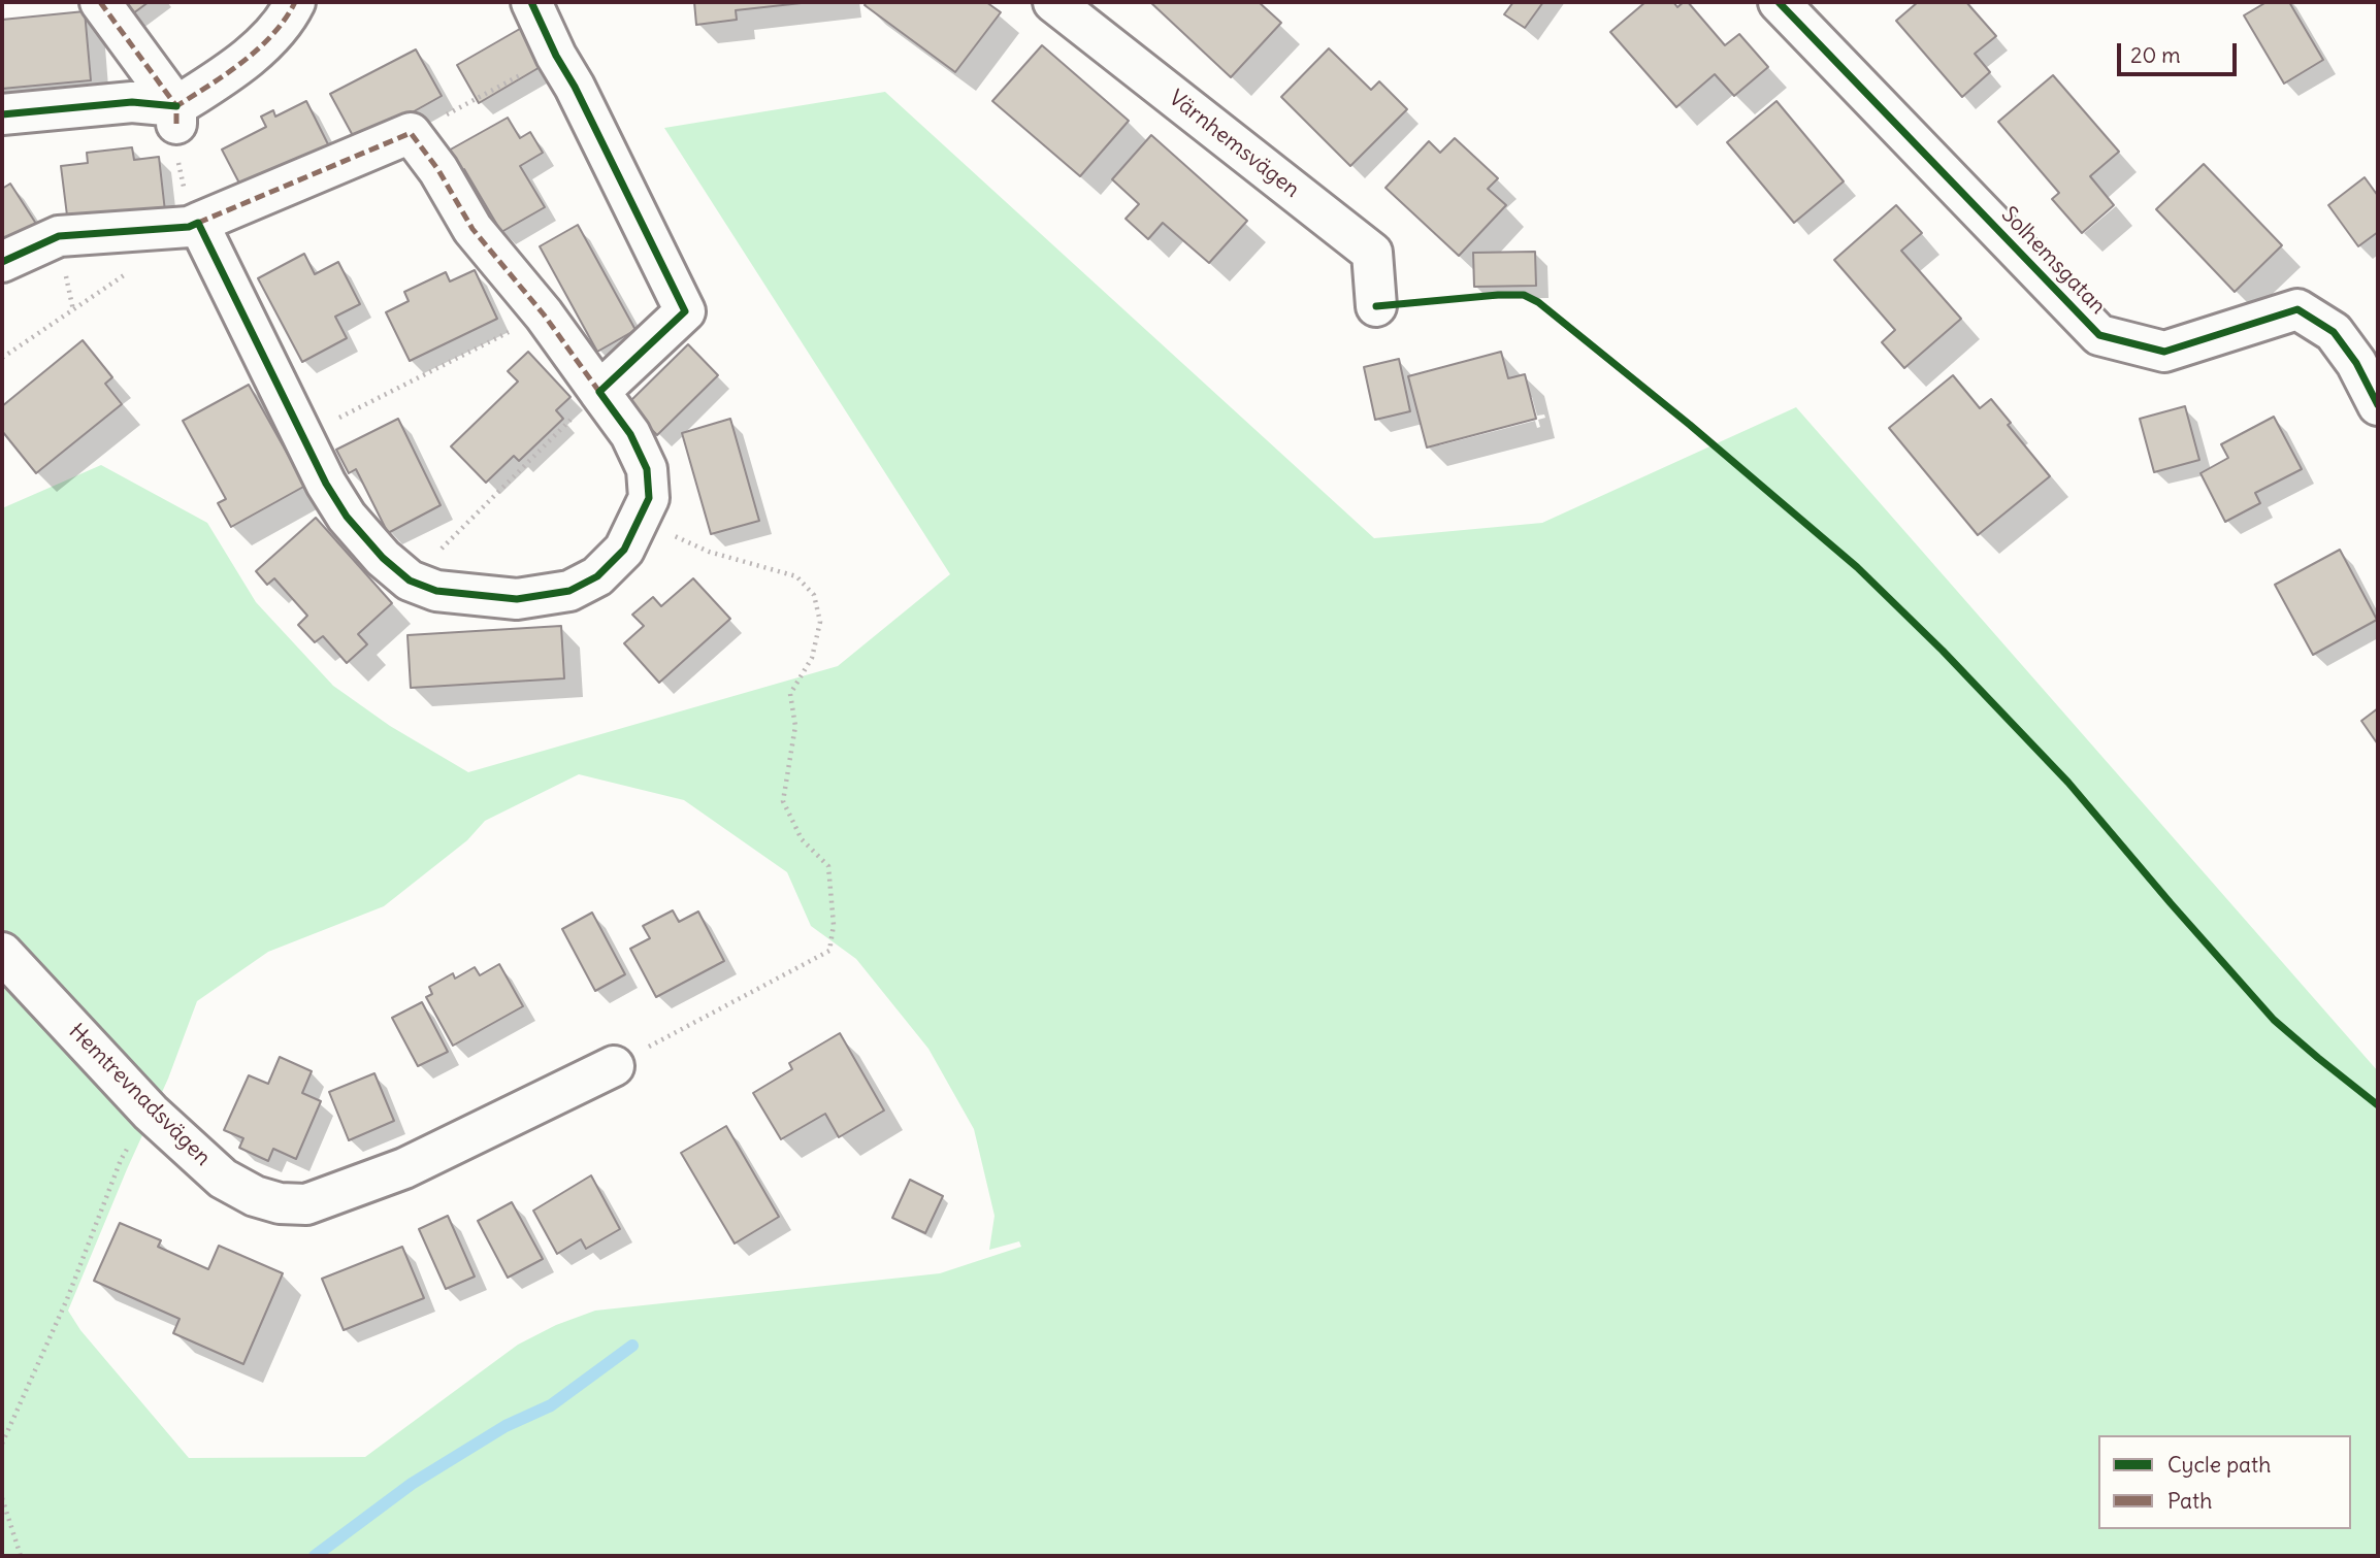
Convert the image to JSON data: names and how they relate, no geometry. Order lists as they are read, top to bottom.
{
  "streets": {
    "street": ["Värnhemsvägen", "Solhemsgatan", "Hemtrevnadsvägen"]
  },
  "legend": ["Cycle path", "Path"],
  "scale_bar": "20 m"
}
